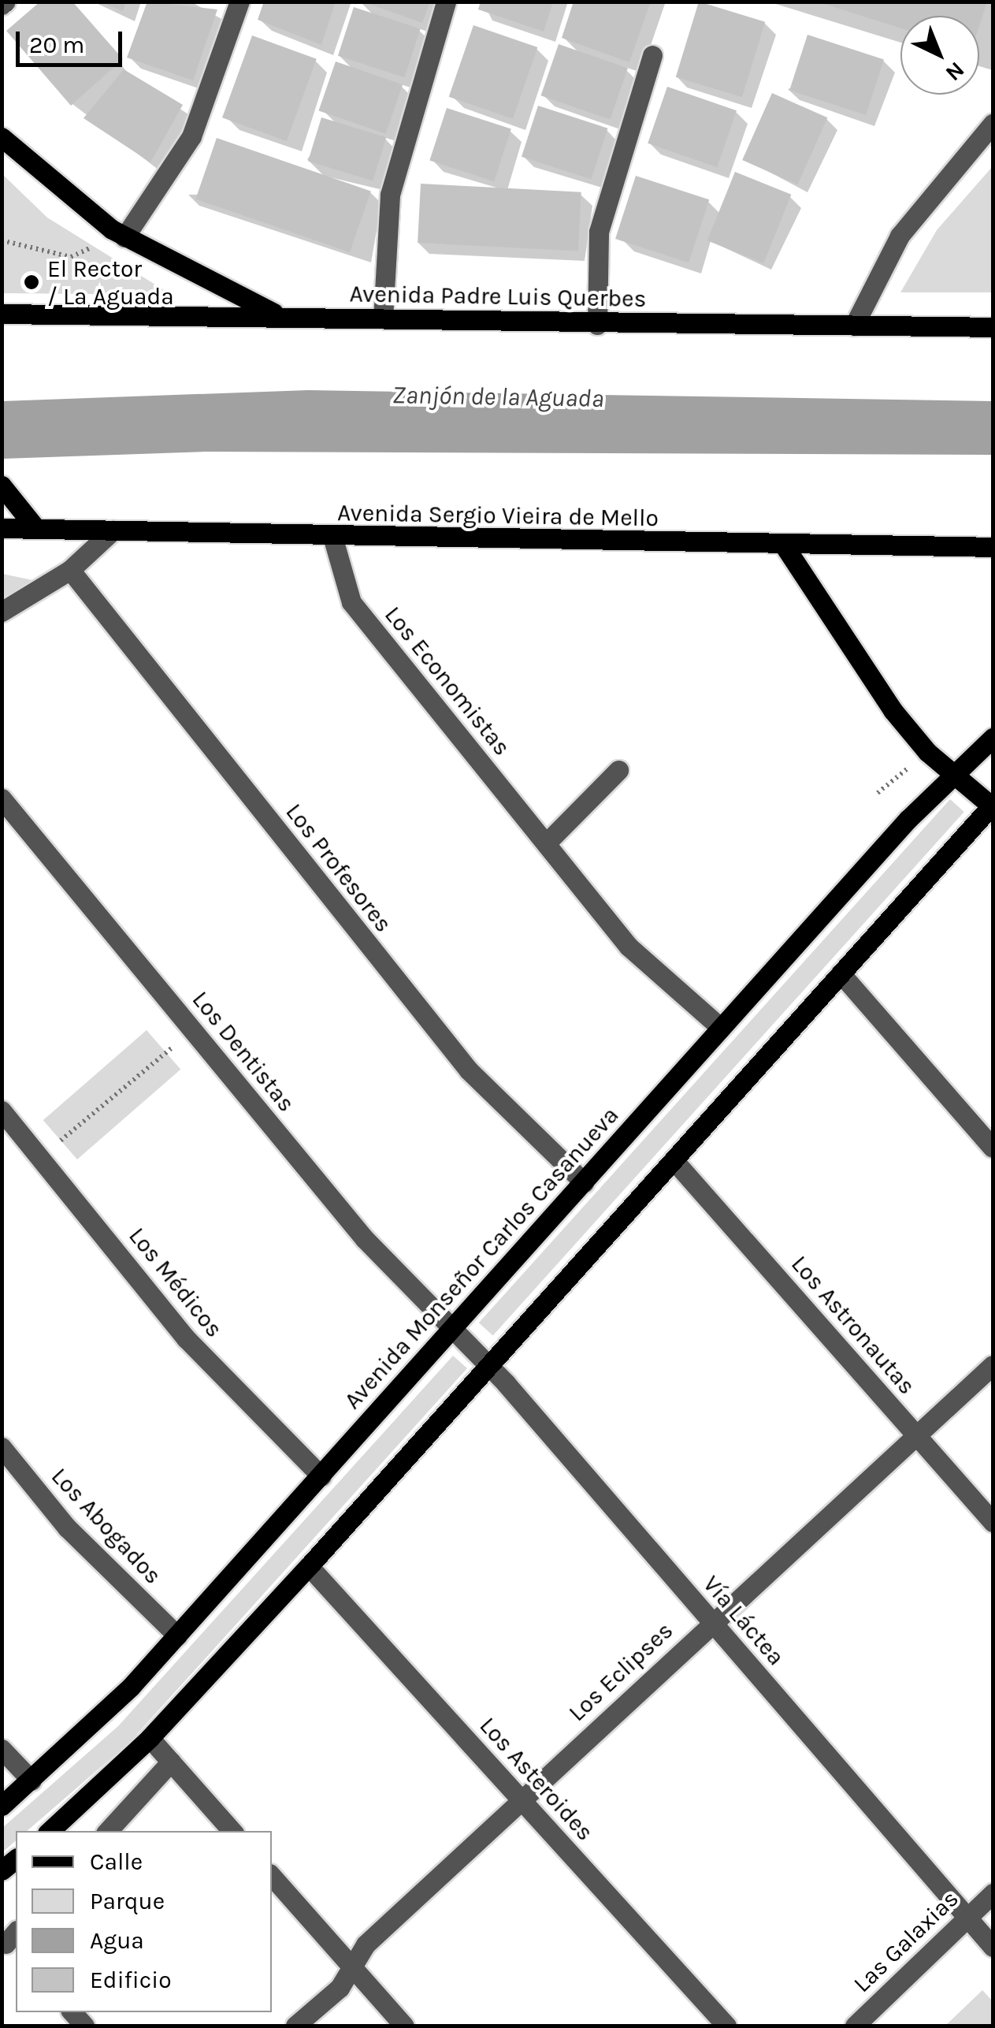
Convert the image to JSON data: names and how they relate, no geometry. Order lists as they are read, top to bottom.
{
  "streets": {
    "main road": ["Avenida Padre Luis Querbes", "Avenida Sergio Vieira de Mello", "Avenida Monseñor Carlos Casanueva"],
    "street": [
      "Los Economistas",
      "Los Profesores",
      "Los Dentistas",
      "Los Médicos",
      "Los Astronautas",
      "Los Abogados",
      "Vía Láctea",
      "Los Eclipses",
      "Los Asteroides",
      "Las Galaxias"
    ]
  },
  "crossings": [
    ["Avenida Sergio Vieira de Mello", "Los Economistas"],
    ["Los Economistas", "Avenida Monseñor Carlos Casanueva"],
    ["Los Profesores", "Avenida Monseñor Carlos Casanueva"],
    ["Los Dentistas", "Avenida Monseñor Carlos Casanueva"],
    ["Los Dentistas", "Vía Láctea"],
    ["Avenida Monseñor Carlos Casanueva", "Los Médicos"],
    ["Avenida Monseñor Carlos Casanueva", "Los Abogados"],
    ["Avenida Monseñor Carlos Casanueva", "Vía Láctea"],
    ["Los Astronautas", "Los Eclipses"],
    ["Vía Láctea", "Los Eclipses"],
    ["Vía Láctea", "Las Galaxias"],
    ["Los Eclipses", "Los Asteroides"]
  ],
  "water": ["Zanjón de la Aguada"],
  "places": ["El Rector / La Aguada"],
  "legend": [
    "Calle",
    "Parque",
    "Agua",
    "Edificio"
  ],
  "scale_bar": "20 m",
  "north": "bottom right"
}
